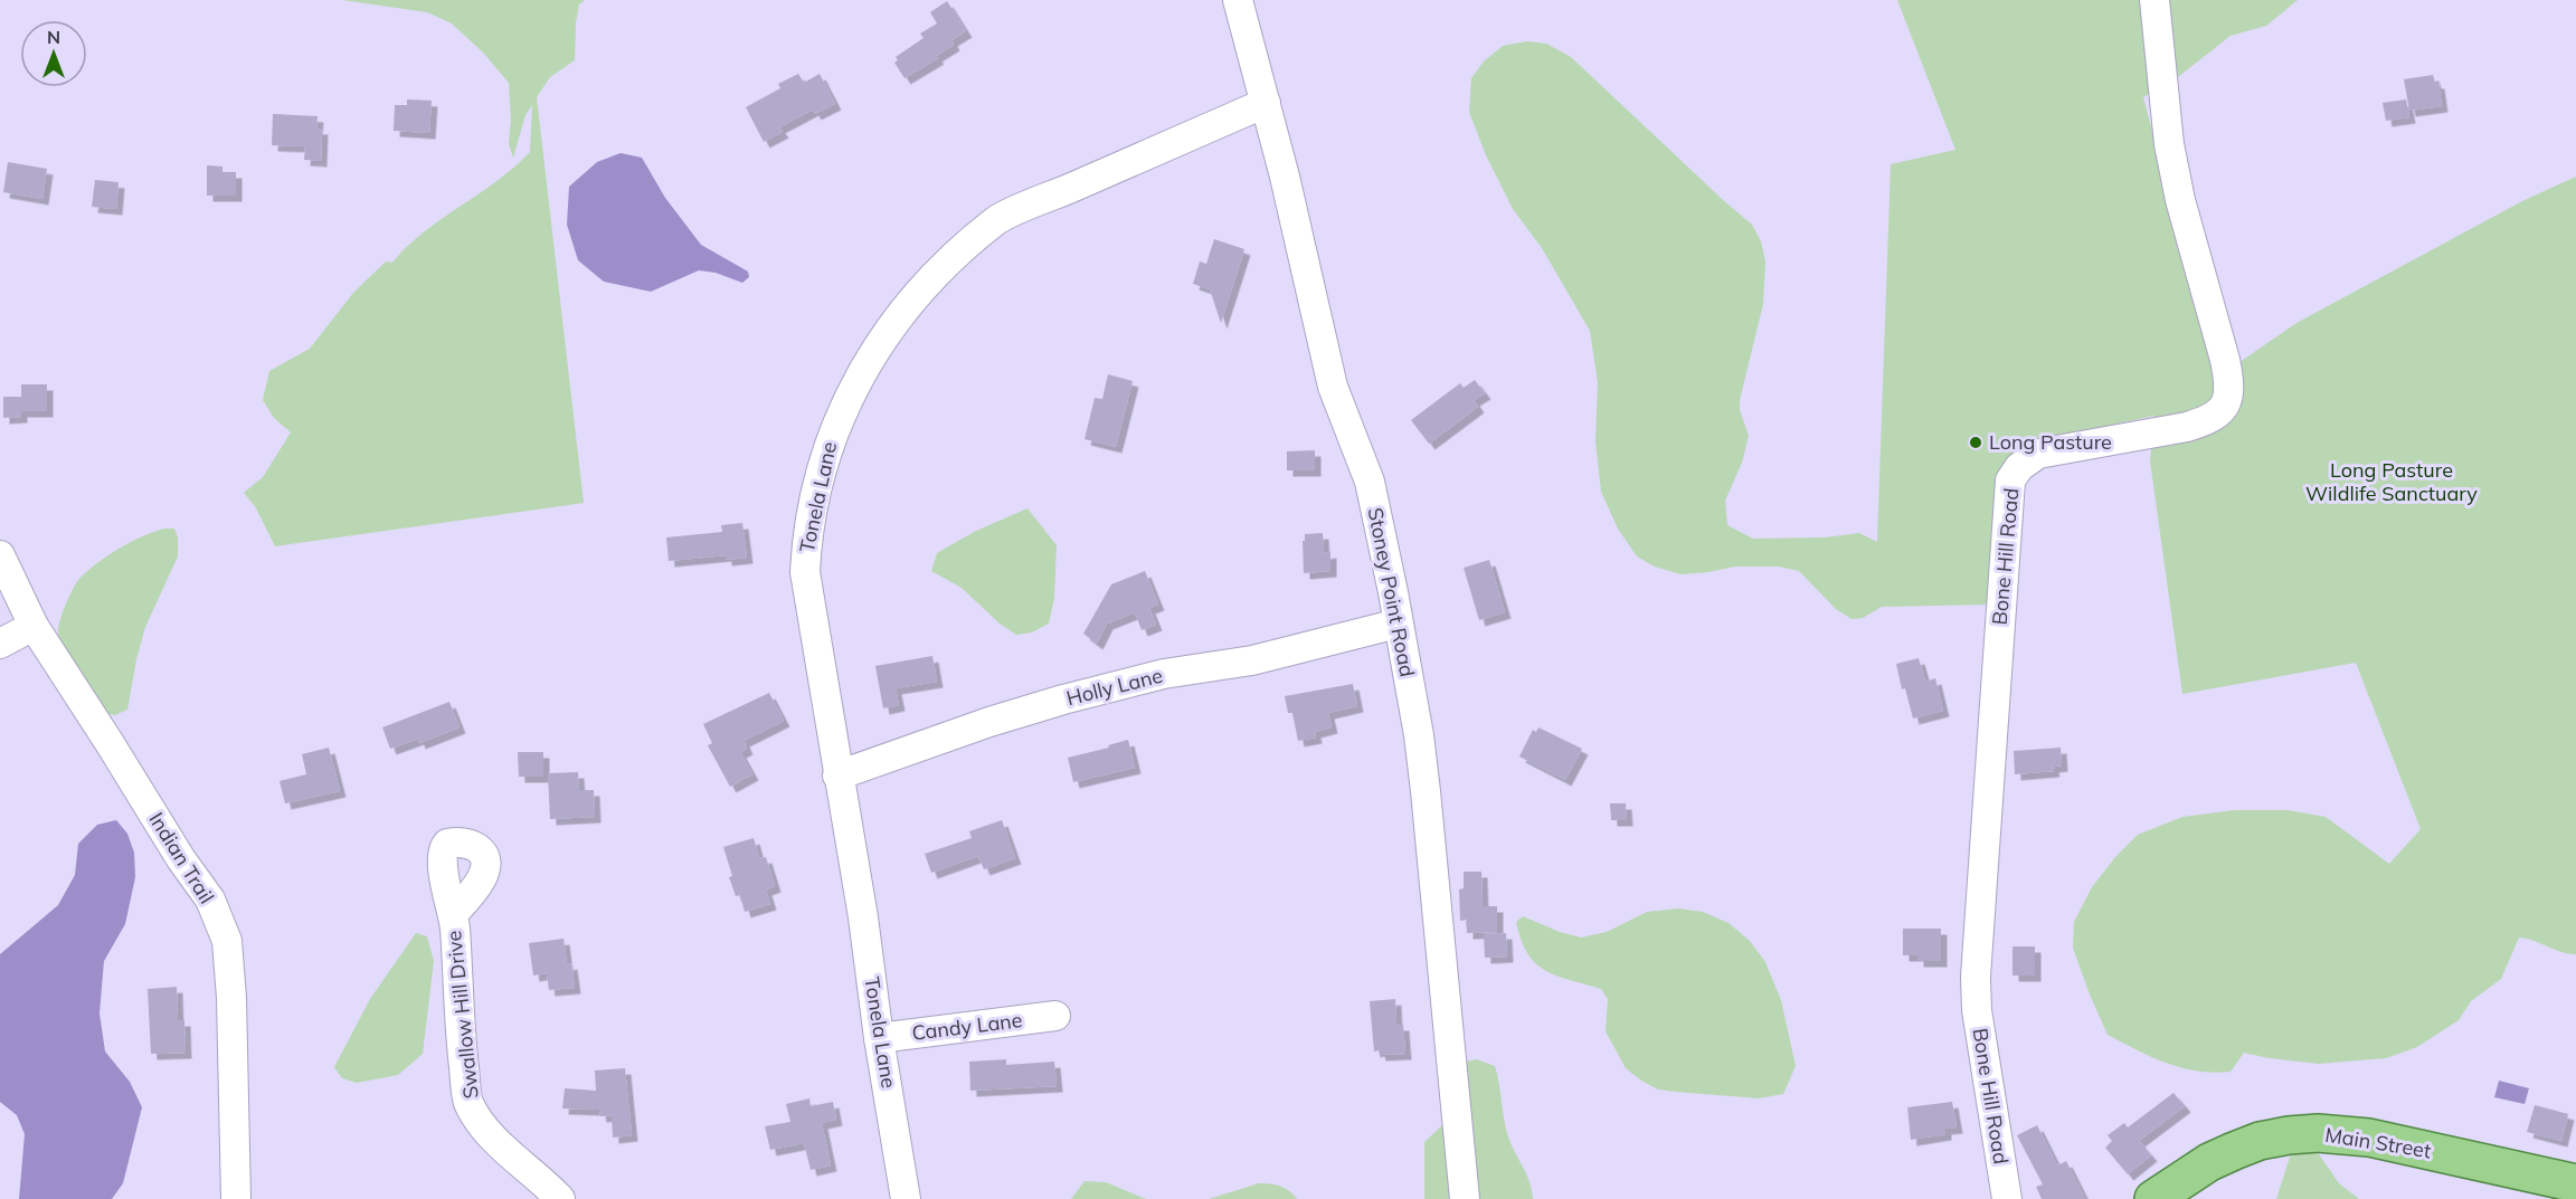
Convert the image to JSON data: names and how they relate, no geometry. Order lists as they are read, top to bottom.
{
  "streets": {
    "main road": ["Main Street"],
    "street": [
      "Tonela Lane",
      "Bone Hill Road",
      "Stoney Point Road",
      "Holly Lane",
      "Indian Trail",
      "Swallow Hill Drive",
      "Candy Lane"
    ]
  },
  "crossings": [
    ["Tonela Lane", "Stoney Point Road"],
    ["Tonela Lane", "Holly Lane"],
    ["Tonela Lane", "Candy Lane"],
    ["Stoney Point Road", "Holly Lane"]
  ],
  "parks": ["Long Pasture Wildlife Sanctuary"],
  "places": ["Long Pasture"],
  "north": "top"
}
